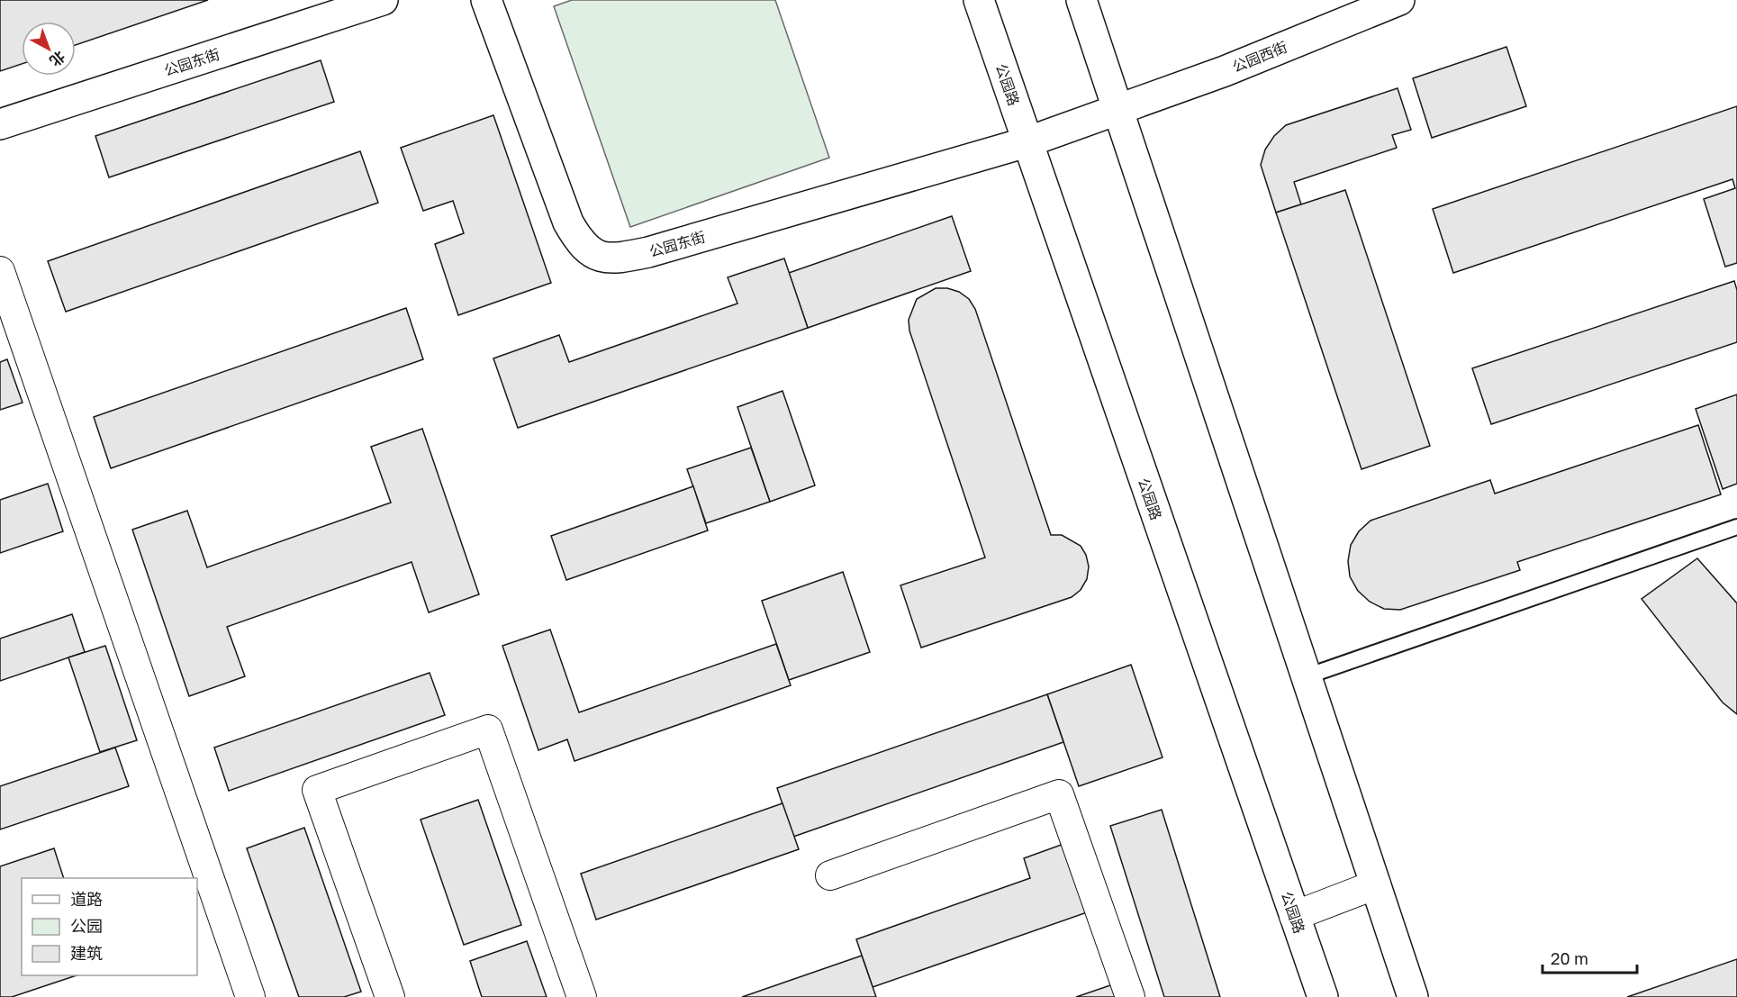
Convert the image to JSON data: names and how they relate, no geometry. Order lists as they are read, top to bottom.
{
  "streets": {
    "street": ["公园西街", "公园东街", "公园路"]
  },
  "crossings": [
    ["公园西街", "公园东街"],
    ["公园东街", "公园路"]
  ],
  "legend": ["道路", "公园", "建筑"],
  "scale_bar": "20 m",
  "north": "bottom right"
}
